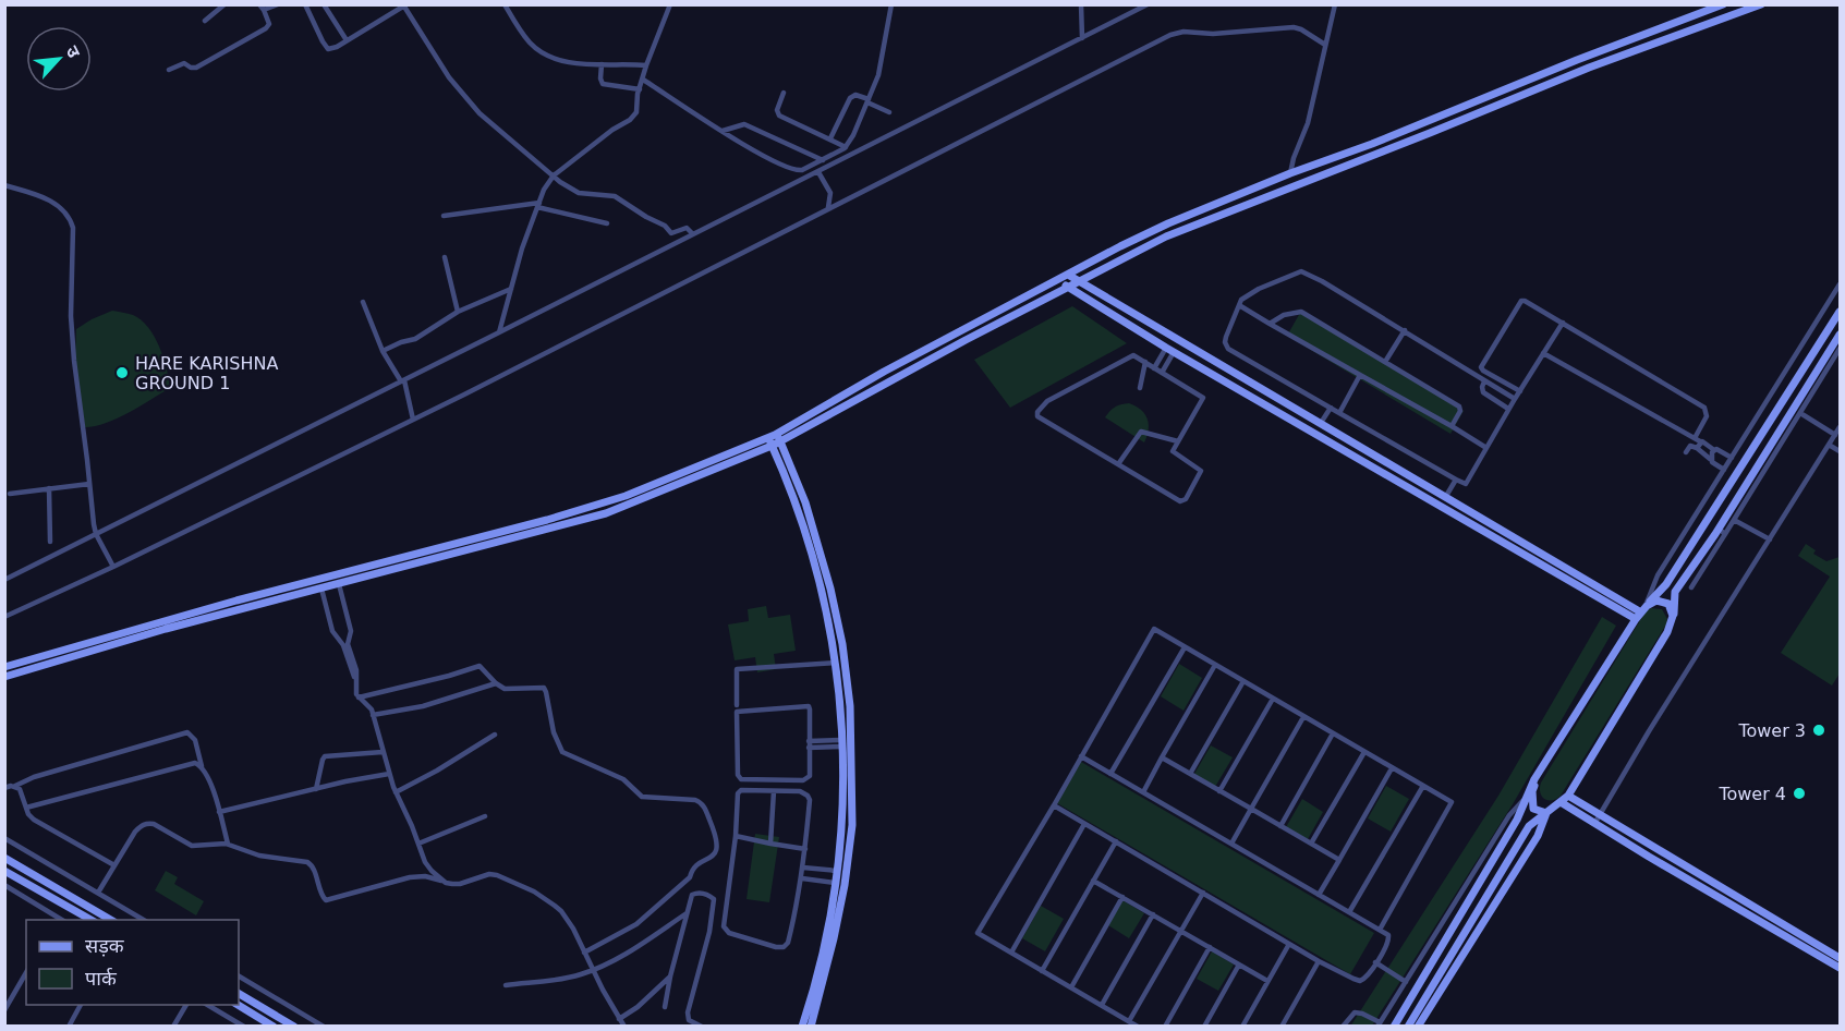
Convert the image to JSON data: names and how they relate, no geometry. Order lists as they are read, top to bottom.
{
  "places": ["HARE KARISHNA GROUND 1", "Tower 3", "Tower 4"],
  "legend": ["सड़क", "पार्क"],
  "north": "top right"
}
